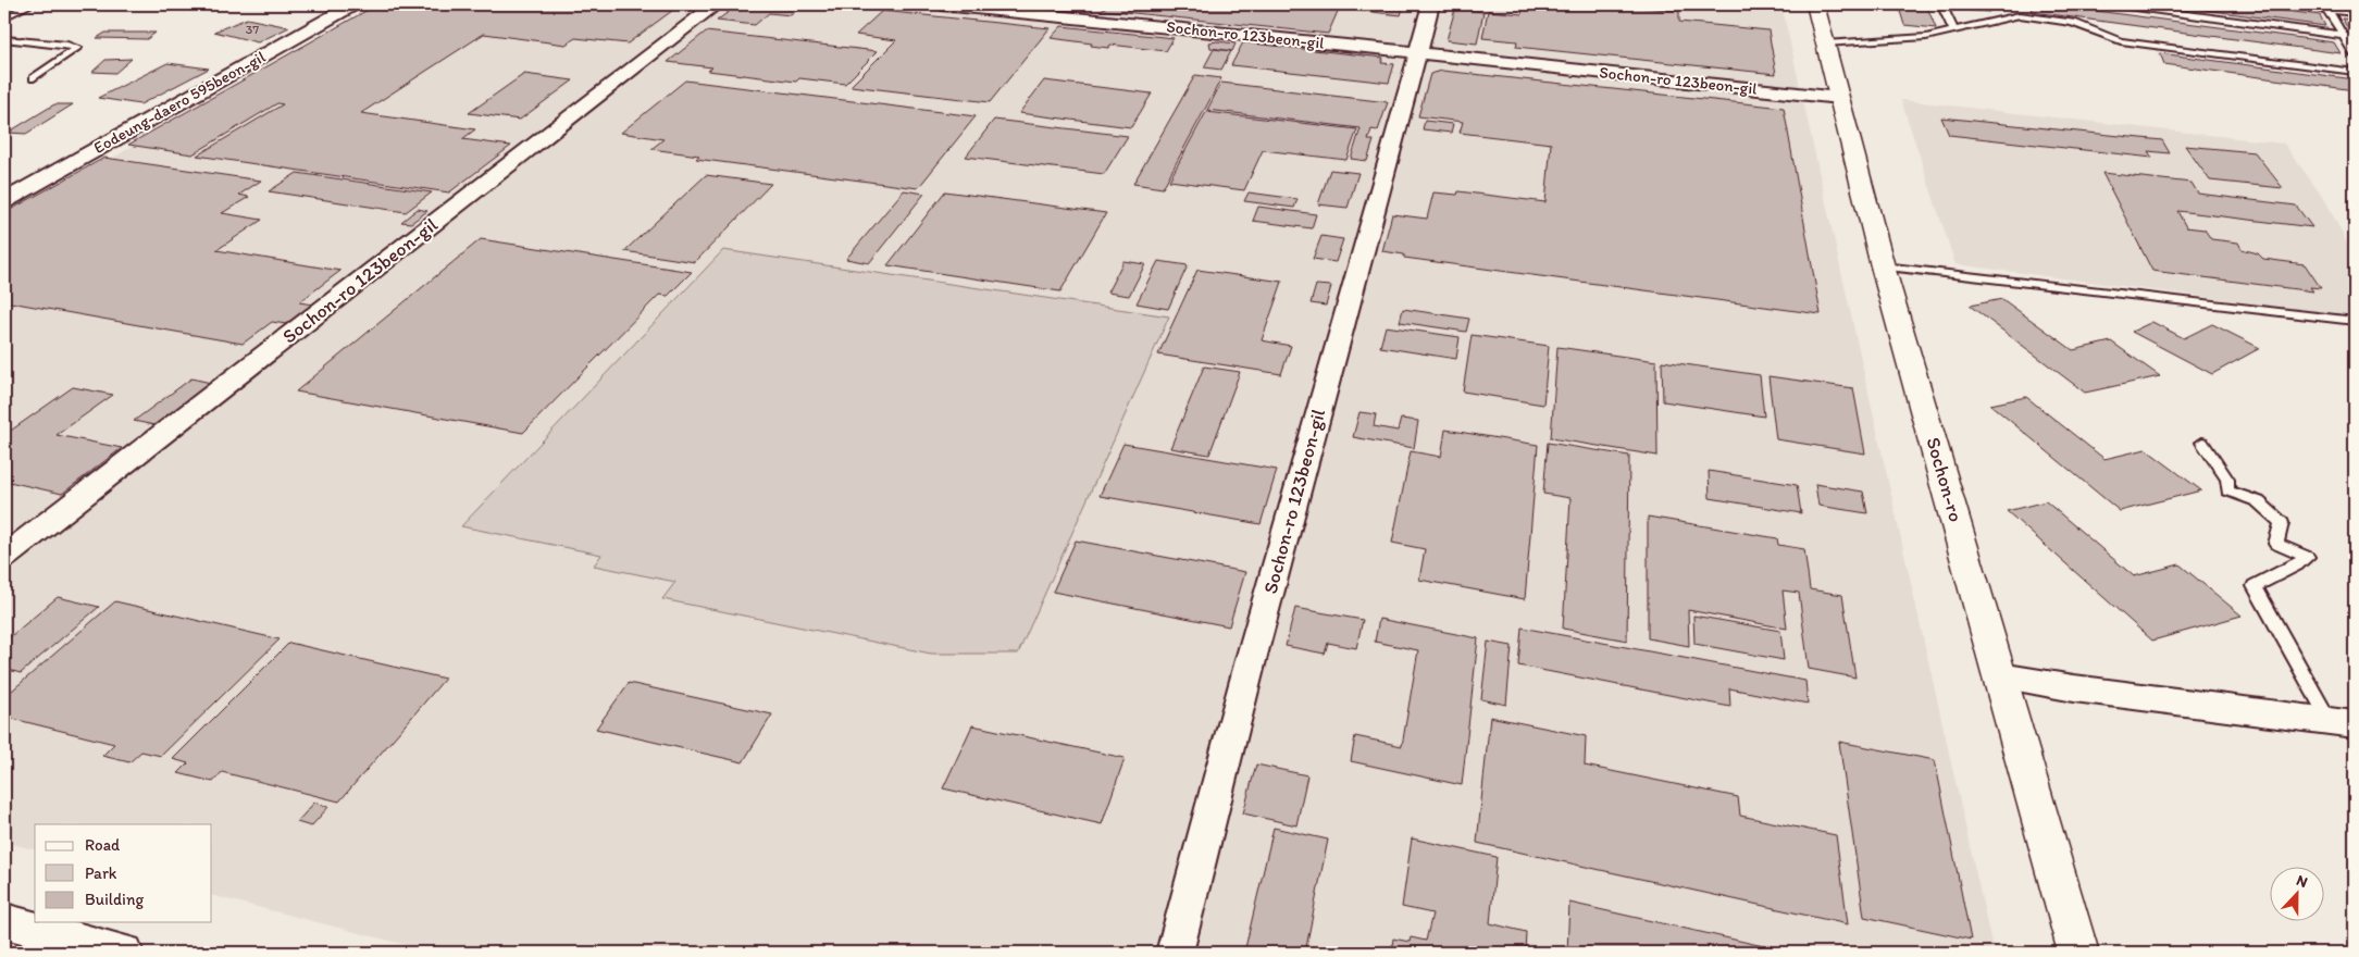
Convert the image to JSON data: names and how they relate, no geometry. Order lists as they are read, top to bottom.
{
  "streets": {
    "street": ["Sochon-ro 123beon-gil", "Eodeung-daero 595beon-gil", "Sochon-ro"]
  },
  "crossings": [
    ["Sochon-ro 123beon-gil", "Sochon-ro"]
  ],
  "house_numbers": ["37"],
  "legend": ["Road", "Park", "Building"],
  "north": "top"
}
